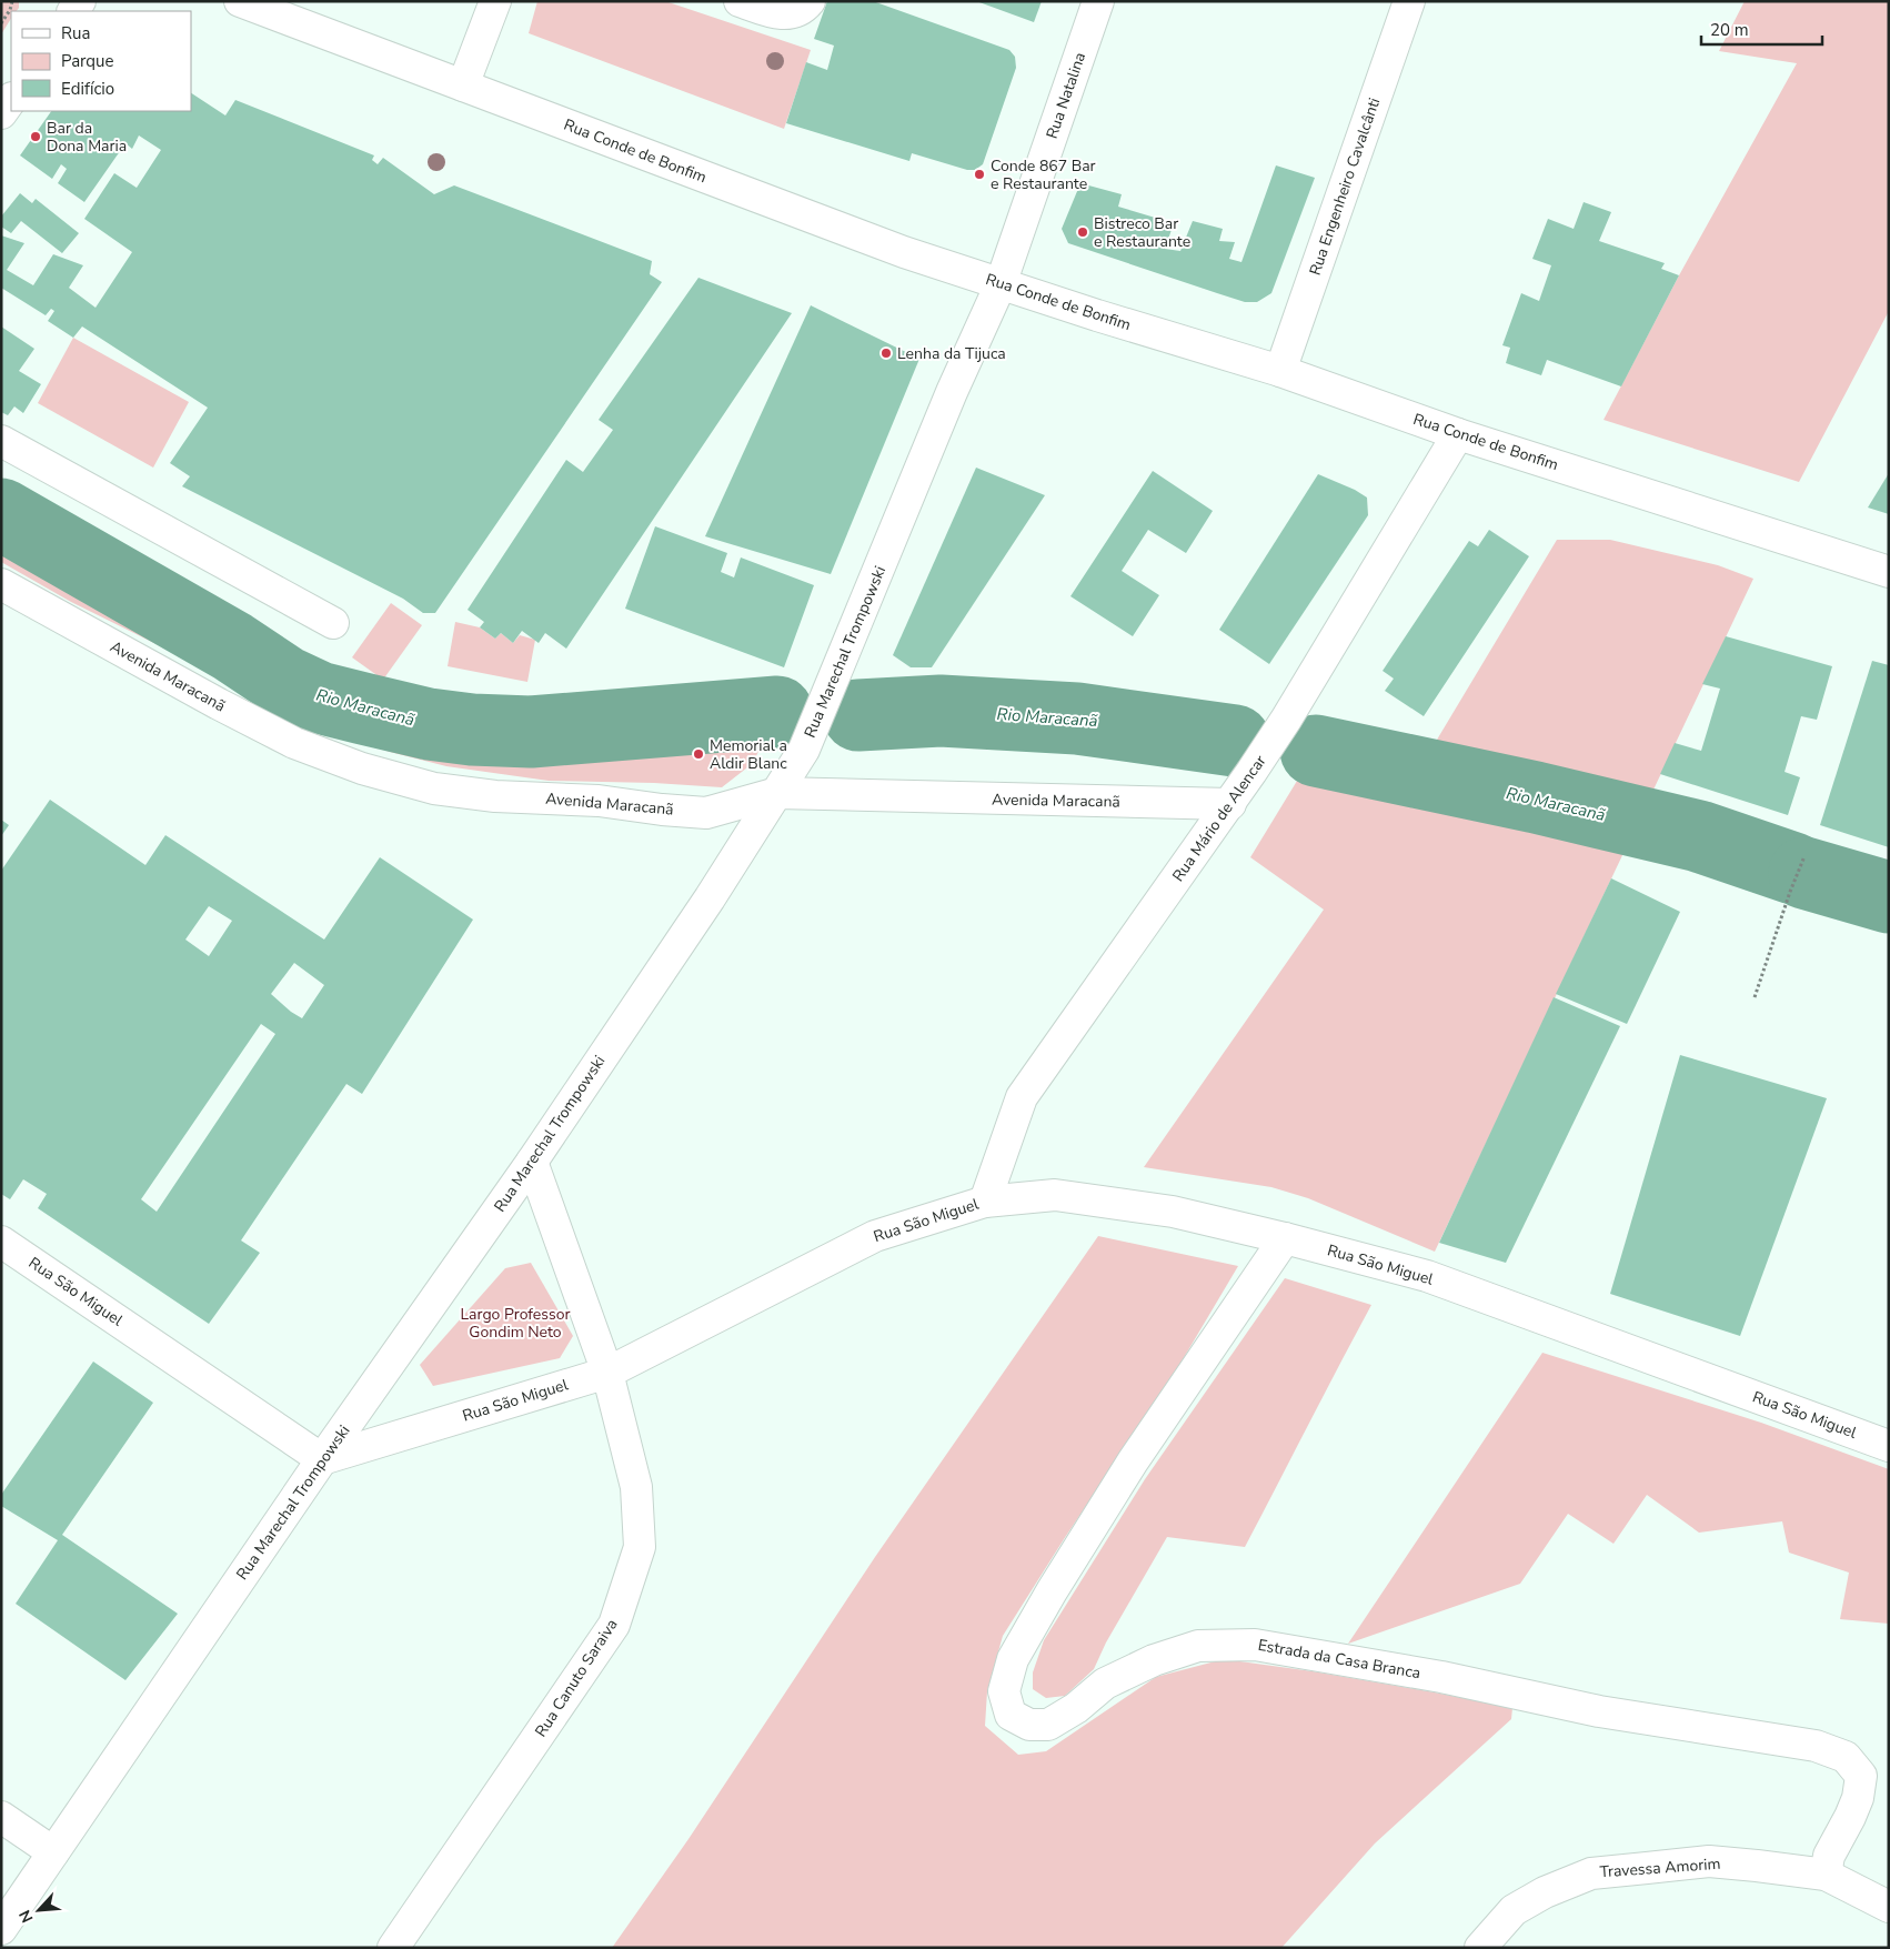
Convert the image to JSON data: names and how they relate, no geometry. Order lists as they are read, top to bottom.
{
  "streets": {
    "street": [
      "Rua Natalina",
      "Rua Conde de Bonfim",
      "Rua Engenheiro Cavalcânti",
      "Rua Marechal Trompowski",
      "Avenida Maracanã",
      "Rua Mário de Alencar",
      "Rua São Miguel",
      "Estrada da Casa Branca",
      "Rua Canuto Saraiva",
      "Travessa Amorim"
    ]
  },
  "crossings": [
    ["Rua Natalina", "Rua Conde de Bonfim"],
    ["Rua Natalina", "Rua Marechal Trompowski"],
    ["Rua Conde de Bonfim", "Rua Engenheiro Cavalcânti"],
    ["Rua Conde de Bonfim", "Rua Marechal Trompowski"],
    ["Rua Conde de Bonfim", "Rua Mário de Alencar"],
    ["Rua Marechal Trompowski", "Avenida Maracanã"],
    ["Rua Marechal Trompowski", "Rua São Miguel"],
    ["Avenida Maracanã", "Rua Mário de Alencar"],
    ["Rua Mário de Alencar", "Rua São Miguel"],
    ["Rua São Miguel", "Estrada da Casa Branca"],
    ["Rua São Miguel", "Rua Canuto Saraiva"],
    ["Estrada da Casa Branca", "Travessa Amorim"]
  ],
  "water": ["Rio Maracanã"],
  "parks": ["Largo Professor Gondim Neto"],
  "places": [
    "Bar da Dona Maria",
    "Conde 867 Bar e Restaurante",
    "Bistreco Bar e Restaurante",
    "Lenha da Tijuca",
    "Memorial a Aldir Blanc"
  ],
  "legend": ["Rua", "Parque", "Edifício"],
  "scale_bar": "20 m",
  "north": "bottom left"
}
